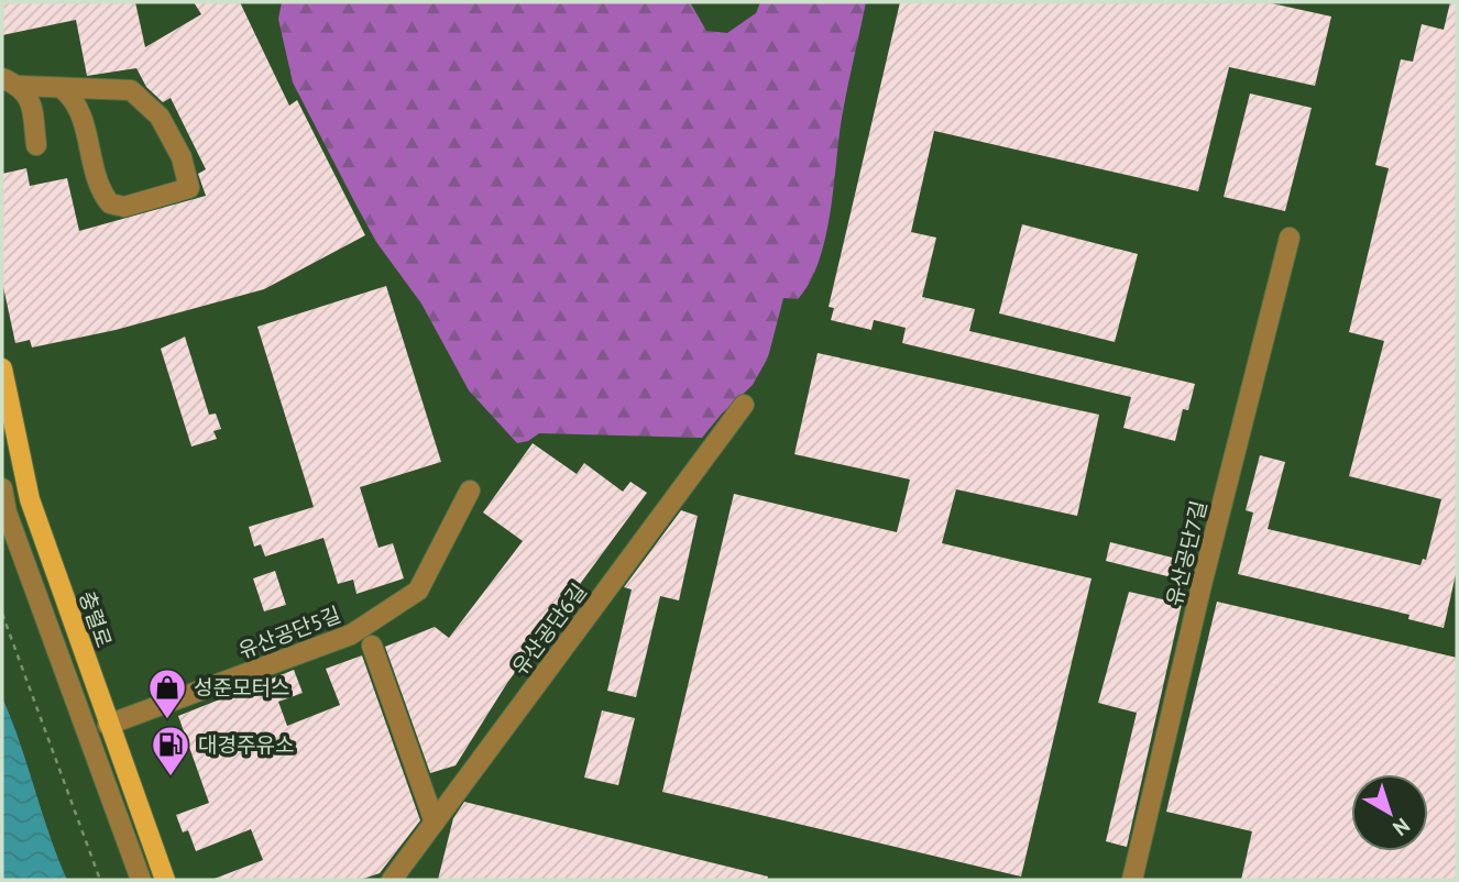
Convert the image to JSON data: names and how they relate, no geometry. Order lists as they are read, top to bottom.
{
  "streets": {
    "main road": ["충렬로"],
    "street": ["유산공단7길", "유산공단6길", "유산공단5길"]
  },
  "crossings": [
    ["충렬로", "유산공단5길"]
  ],
  "places": {
    "shop": ["성준모터스"],
    "fuel station": ["대경주유소"]
  },
  "north": "bottom right"
}
